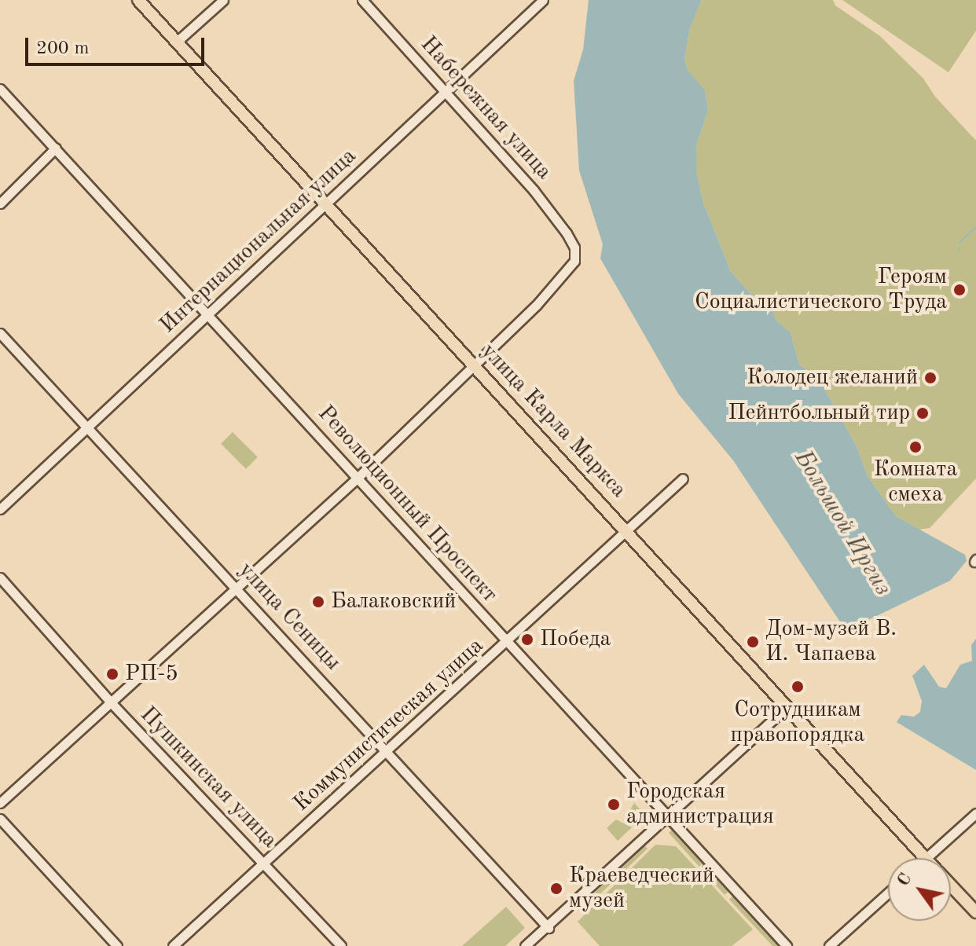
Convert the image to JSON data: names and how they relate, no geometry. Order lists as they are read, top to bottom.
{
  "streets": {
    "main road": ["улица Карла Маркса"],
    "street": [
      "Набережная улица",
      "Интернациональная улица",
      "Революционный Проспект",
      "улица Сеницы",
      "Коммунистическая улица",
      "Пушкинская улица"
    ]
  },
  "crossings": [
    ["Набережная улица", "Интернациональная улица"],
    ["Набережная улица", "улица Карла Маркса"],
    ["Интернациональная улица", "улица Карла Маркса"],
    ["Интернациональная улица", "Революционный Проспект"],
    ["Интернациональная улица", "улица Сеницы"],
    ["улица Карла Маркса", "Коммунистическая улица"],
    ["Революционный Проспект", "Коммунистическая улица"],
    ["улица Сеницы", "Коммунистическая улица"],
    ["Коммунистическая улица", "Пушкинская улица"]
  ],
  "water": ["Большой Иргиз"],
  "places": [
    "Героям Социалистического Труда",
    "Колодец желаний",
    "Пейнтбольный тир",
    "Комната смеха",
    "Балаковский",
    "Победа",
    "Дом-музей В. И. Чапаева",
    "РП-5",
    "Сотрудникам правопорядка",
    "Городская администрация",
    "Краеведческий музей"
  ],
  "scale_bar": "200 m",
  "north": "top left"
}
